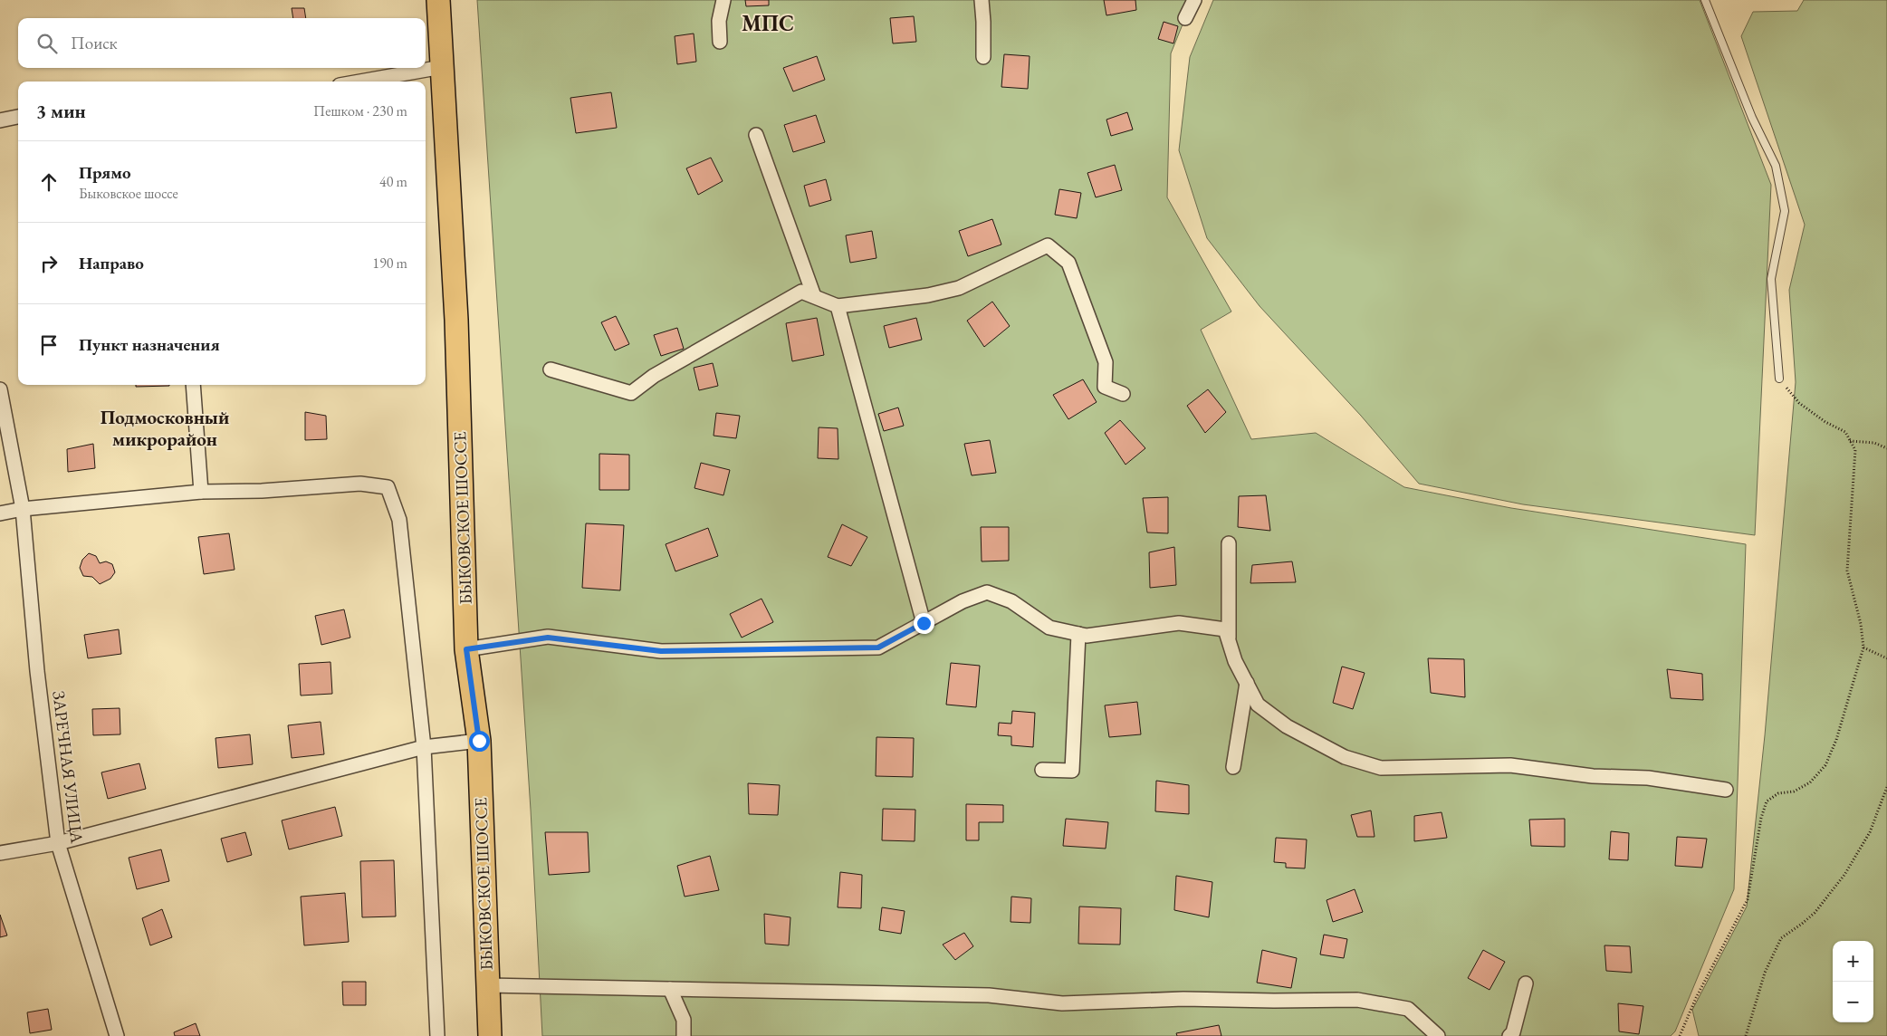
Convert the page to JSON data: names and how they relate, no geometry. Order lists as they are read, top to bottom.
{
  "streets": {
    "main road": ["БЫКОВСКОЕ ШОССЕ"],
    "street": ["ЗАРЕЧНАЯ УЛИЦА"]
  },
  "districts": ["МПС", "Подмосковный микрорайон"],
  "page": {
    "search": "Поиск",
    "heading": ["3 мин", "Пешком · 230 m"],
    "list": [
      ["Прямо", "Быковское шоссе", "40 m"],
      ["Направо", "190 m"],
      "Пункт назначения"
    ],
    "map_buttons": ["+", "−"]
  }
}
